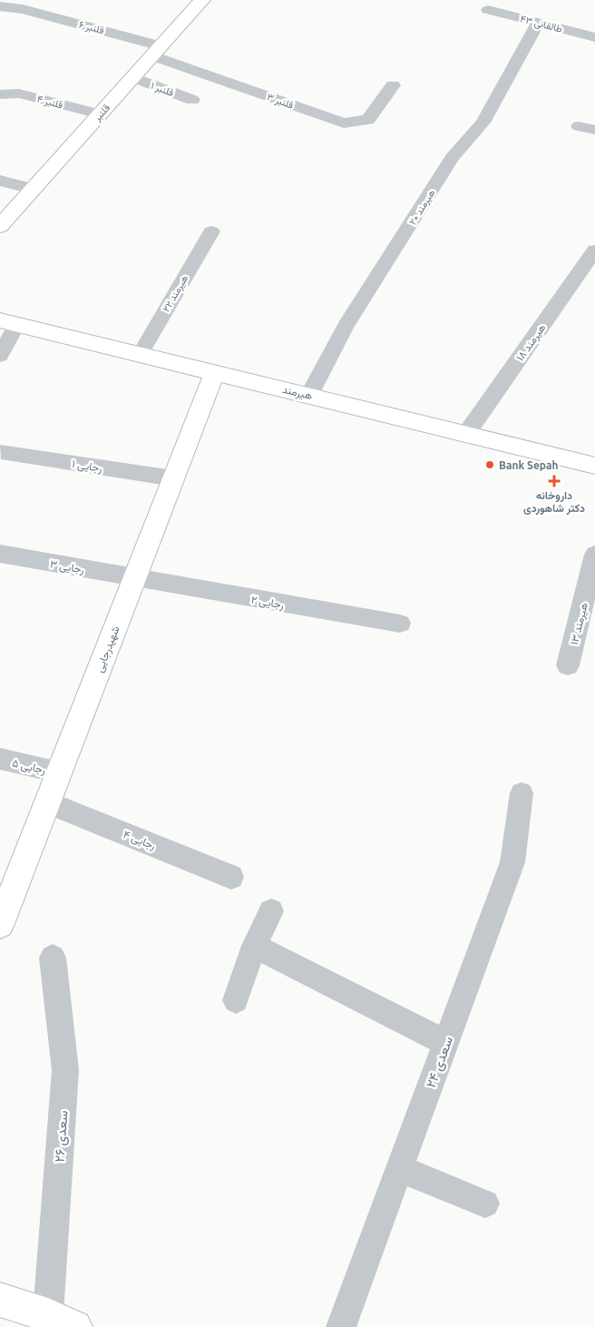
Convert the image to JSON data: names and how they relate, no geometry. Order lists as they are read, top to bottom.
{
  "streets": {
    "street": [
      "طالقانی ۴۳",
      "قلنبر ۶",
      "قلنبر ۱",
      "قلنبر ۳",
      "قلنبر ۴",
      "قلنبر",
      "هیرمند ۲۰",
      "هیرمند ۲۲",
      "هیرمند ۱۸",
      "هیرمند",
      "رجایی ۱",
      "رجایی ۳",
      "رجایی ۲",
      "هیرمند ۱۳",
      "شهیدرجایی",
      "رجایی ۵",
      "رجایی ۴",
      "سعدی ۲۴",
      "سعدی ۲۶"
    ]
  },
  "crossings": [
    ["طالقانی ۴۳", "هیرمند ۲۰"],
    ["قلنبر ۶", "قلنبر ۳"],
    ["قلنبر ۶", "قلنبر"],
    ["قلنبر ۱", "قلنبر"],
    ["قلنبر ۳", "قلنبر"],
    ["قلنبر ۴", "قلنبر"],
    ["هیرمند ۲۰", "هیرمند"],
    ["هیرمند ۲۲", "هیرمند"],
    ["هیرمند ۱۸", "هیرمند"],
    ["هیرمند", "شهیدرجایی"],
    ["رجایی ۱", "شهیدرجایی"],
    ["رجایی ۳", "رجایی ۲"],
    ["رجایی ۳", "شهیدرجایی"],
    ["رجایی ۲", "شهیدرجایی"],
    ["شهیدرجایی", "رجایی ۵"],
    ["شهیدرجایی", "رجایی ۴"]
  ],
  "places": {
    "other": ["Bank Sepah"],
    "health": ["داروخانه دکتر شاهوردی"]
  }
}
